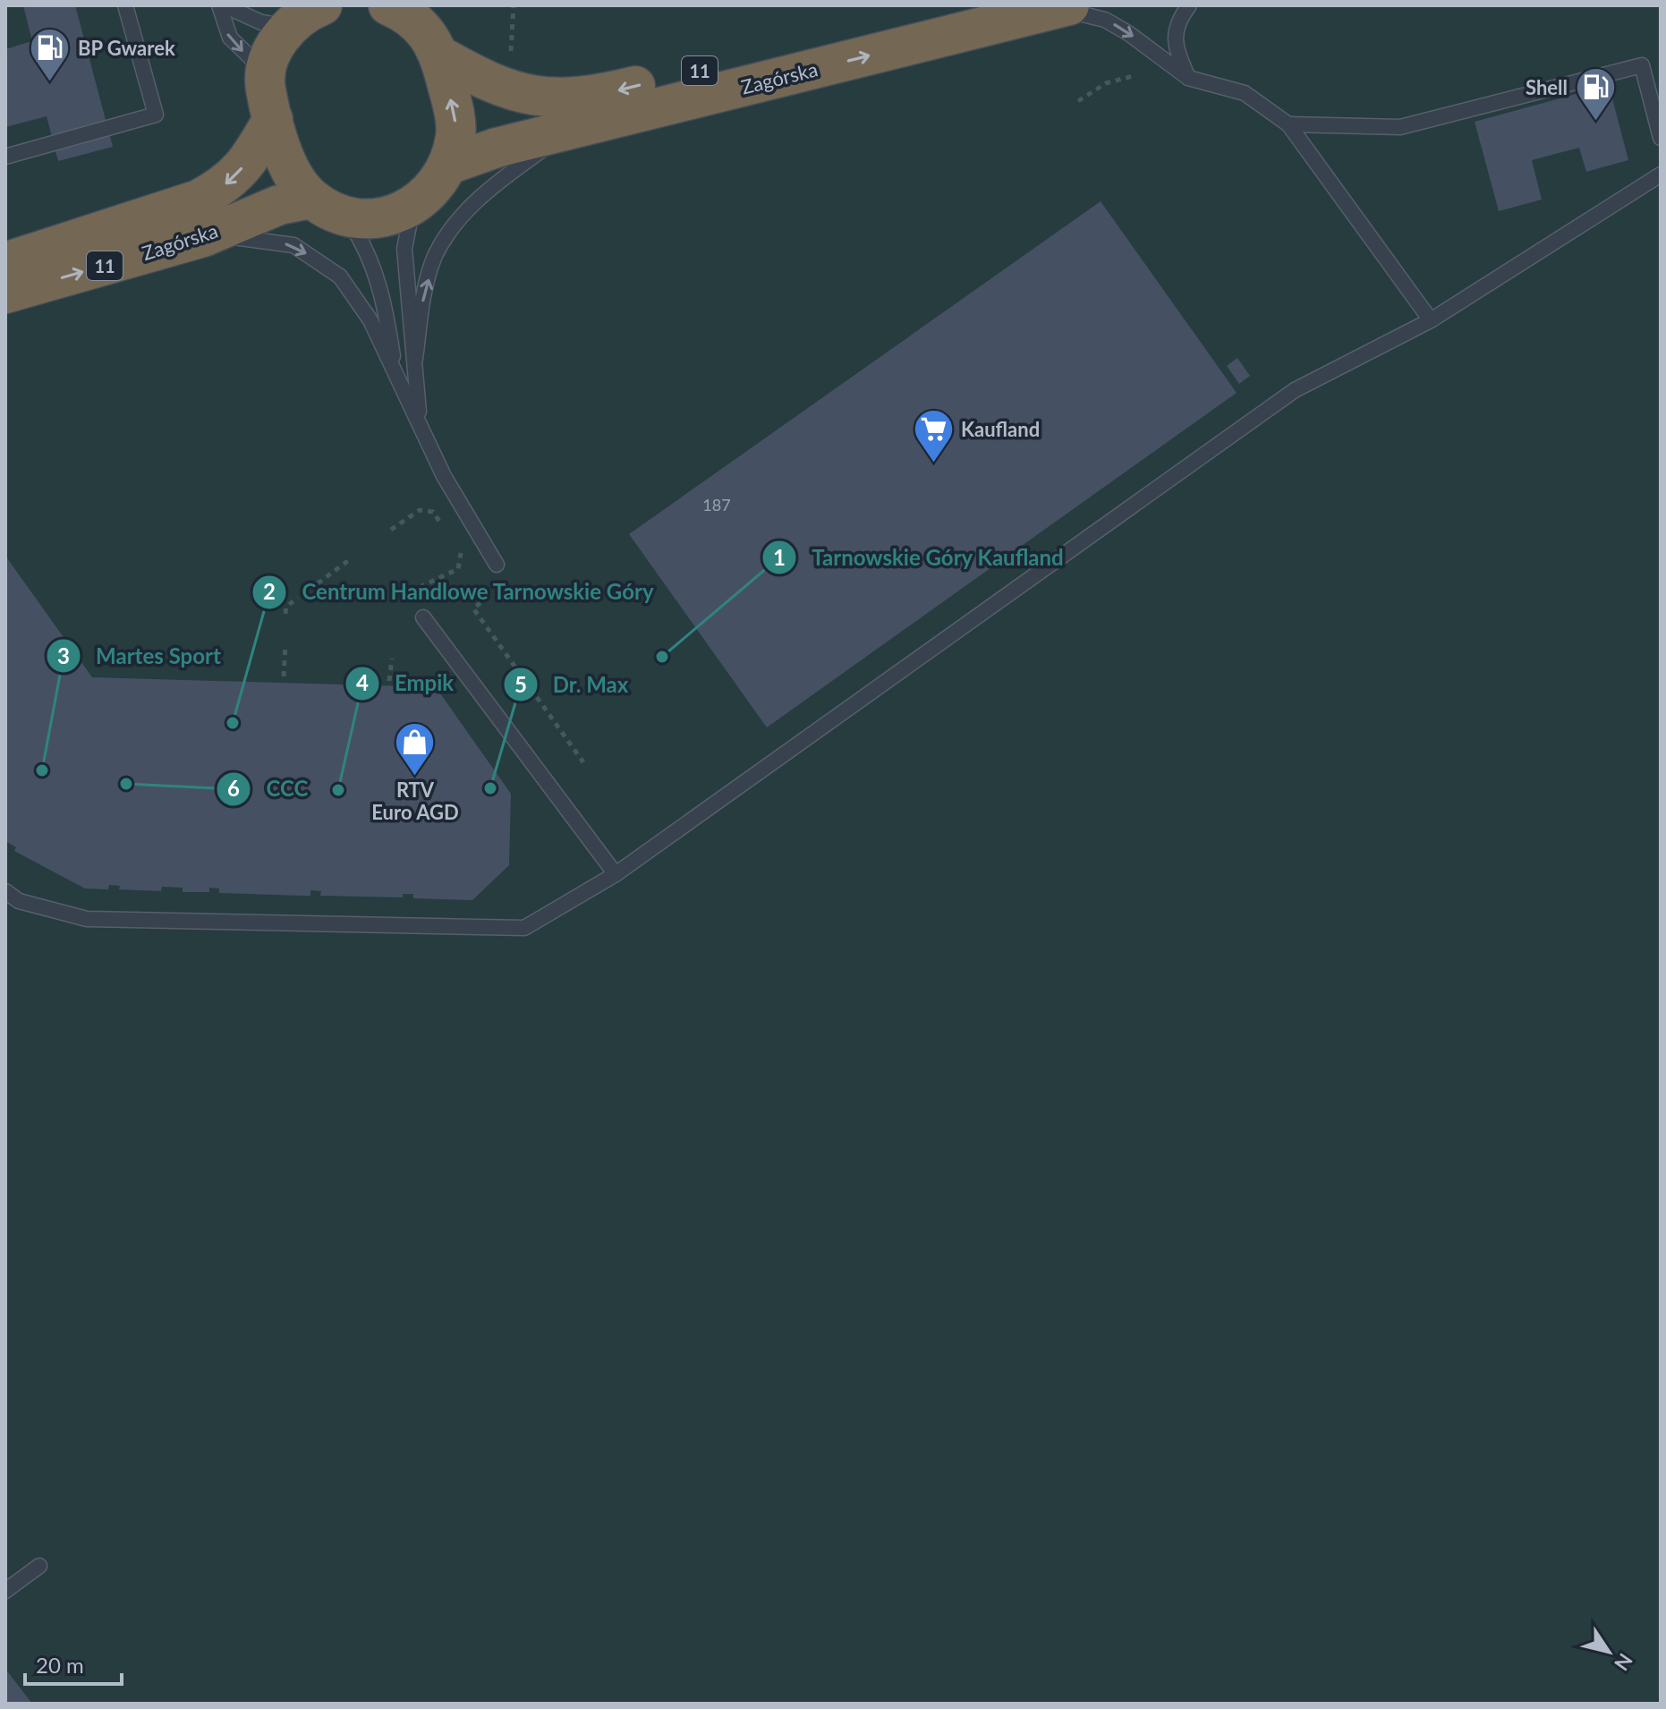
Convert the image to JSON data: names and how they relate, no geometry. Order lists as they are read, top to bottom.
{
  "streets": {
    "highway": ["11", "Zagórska"]
  },
  "places": {
    "fuel station": ["BP Gwarek", "Shell"],
    "supermarket": ["Kaufland"],
    "other": [
      "Tarnowskie Góry Kaufland",
      "Centrum Handlowe Tarnowskie Góry",
      "Martes Sport",
      "CCC",
      "Dr. Max",
      "Empik"
    ],
    "shop": ["RTV Euro AGD"]
  },
  "house_numbers": ["187"],
  "scale_bar": "20 m",
  "north": "bottom right"
}
